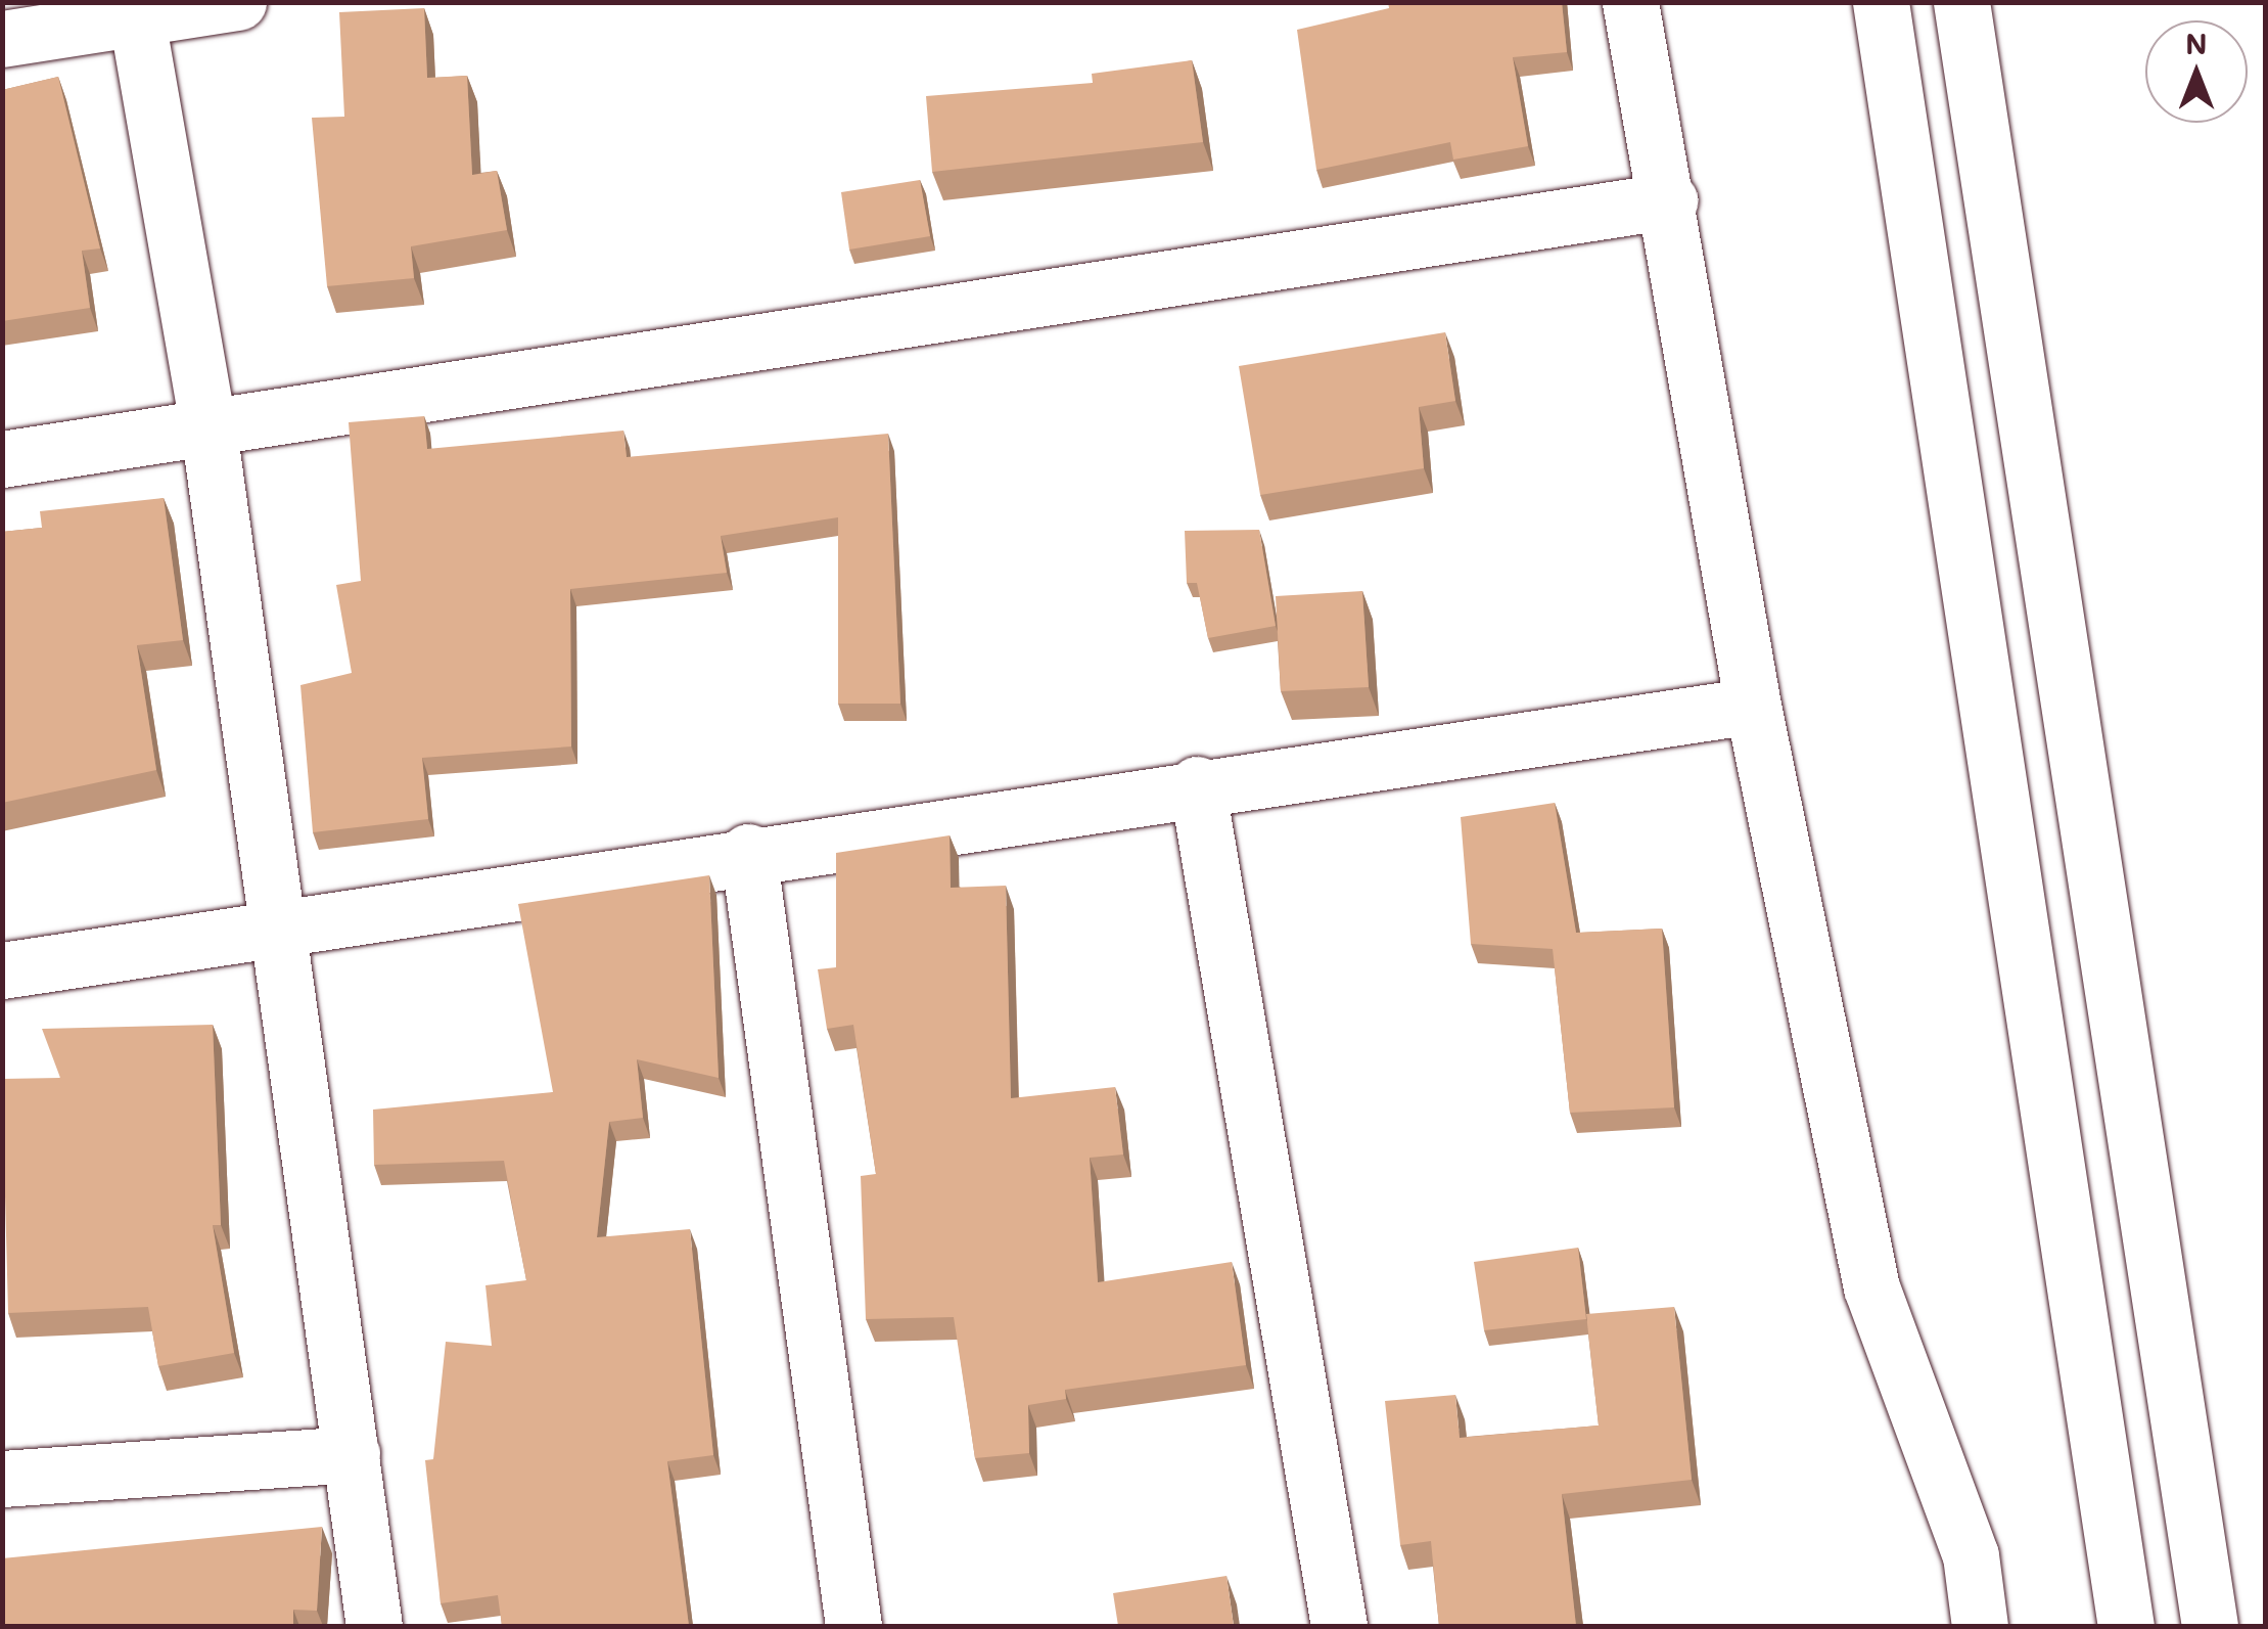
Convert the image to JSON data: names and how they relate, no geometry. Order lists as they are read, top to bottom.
{
  "north": "top"
}
